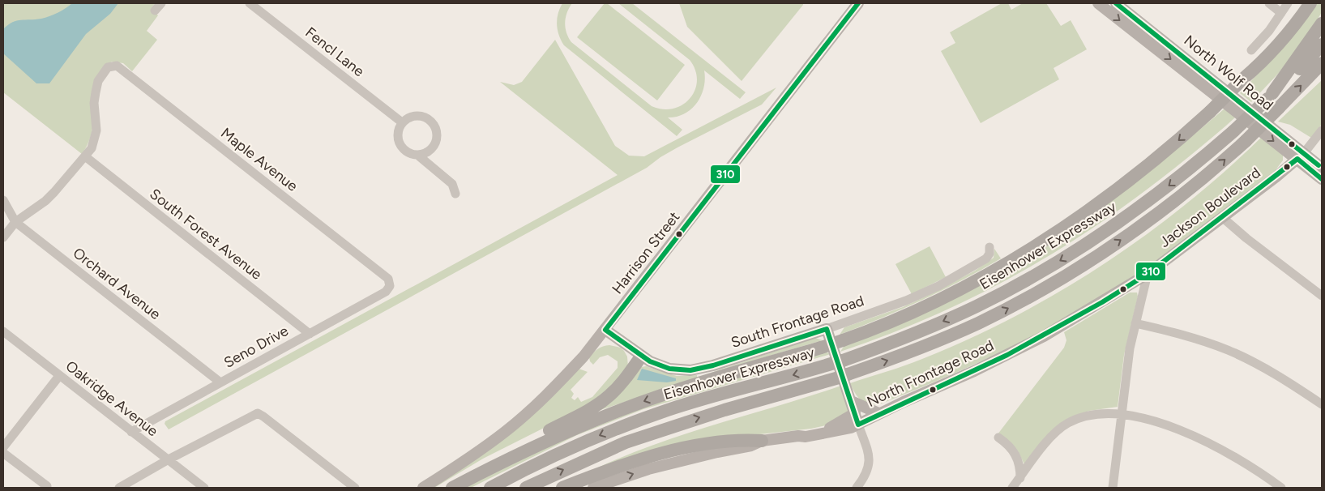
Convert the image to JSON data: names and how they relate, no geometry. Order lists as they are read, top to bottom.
{
  "streets": {
    "highway": ["Eisenhower Expressway"],
    "main road": [
      "North Wolf Road",
      "Jackson Boulevard",
      "Harrison Street",
      "South Frontage Road",
      "North Frontage Road"
    ],
    "street": [
      "Fencl Lane",
      "Maple Avenue",
      "South Forest Avenue",
      "Orchard Avenue",
      "Seno Drive",
      "Oakridge Avenue"
    ]
  },
  "crossings": [
    ["North Wolf Road", "Jackson Boulevard"],
    ["Maple Avenue", "South Forest Avenue"],
    ["Maple Avenue", "Seno Drive"],
    ["Jackson Boulevard", "North Frontage Road"],
    ["South Forest Avenue", "Seno Drive"],
    ["Harrison Street", "South Frontage Road"],
    ["Orchard Avenue", "Seno Drive"],
    ["Seno Drive", "Oakridge Avenue"]
  ],
  "lines": ["transit line 310"]
}
